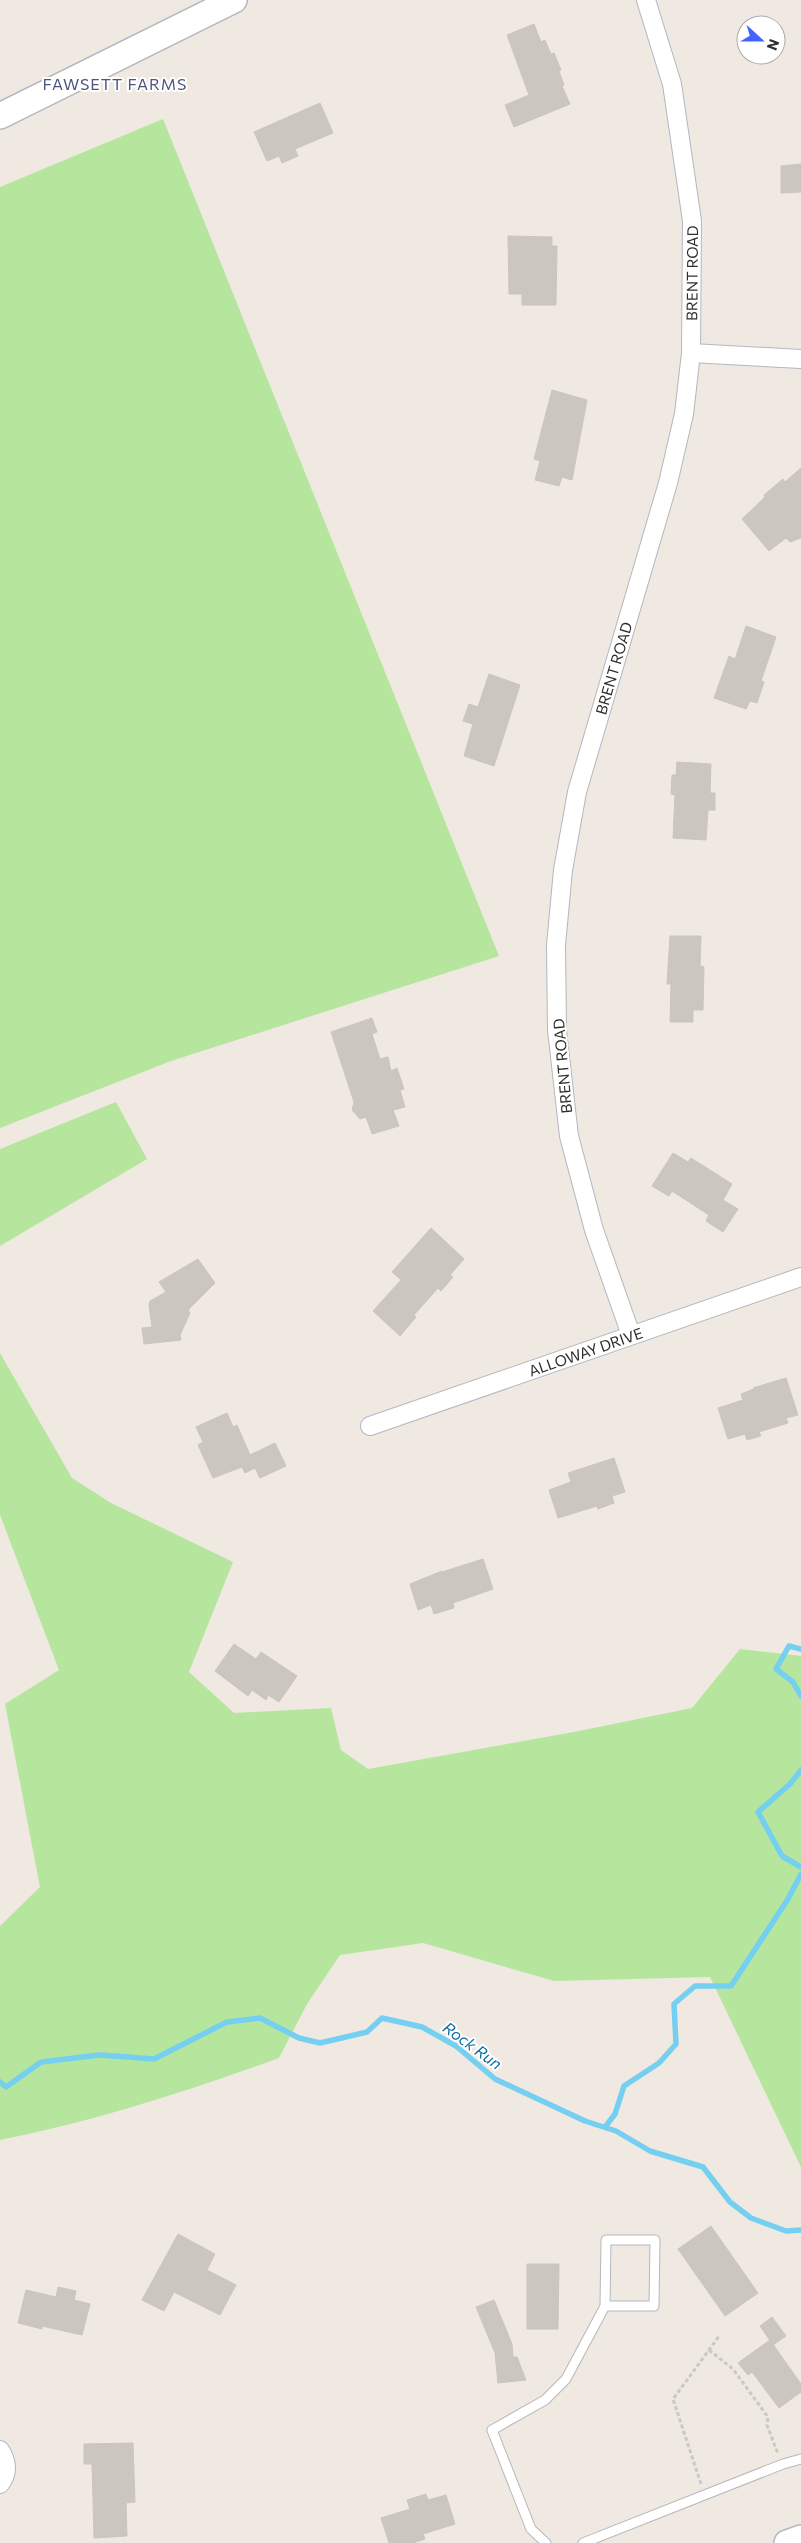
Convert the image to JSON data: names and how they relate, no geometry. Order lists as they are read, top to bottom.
{
  "streets": {
    "street": ["BRENT ROAD", "ALLOWAY DRIVE"]
  },
  "crossings": [
    ["BRENT ROAD", "ALLOWAY DRIVE"]
  ],
  "districts": ["FAWSETT FARMS"],
  "water": ["Rock Run"],
  "north": "right"
}
